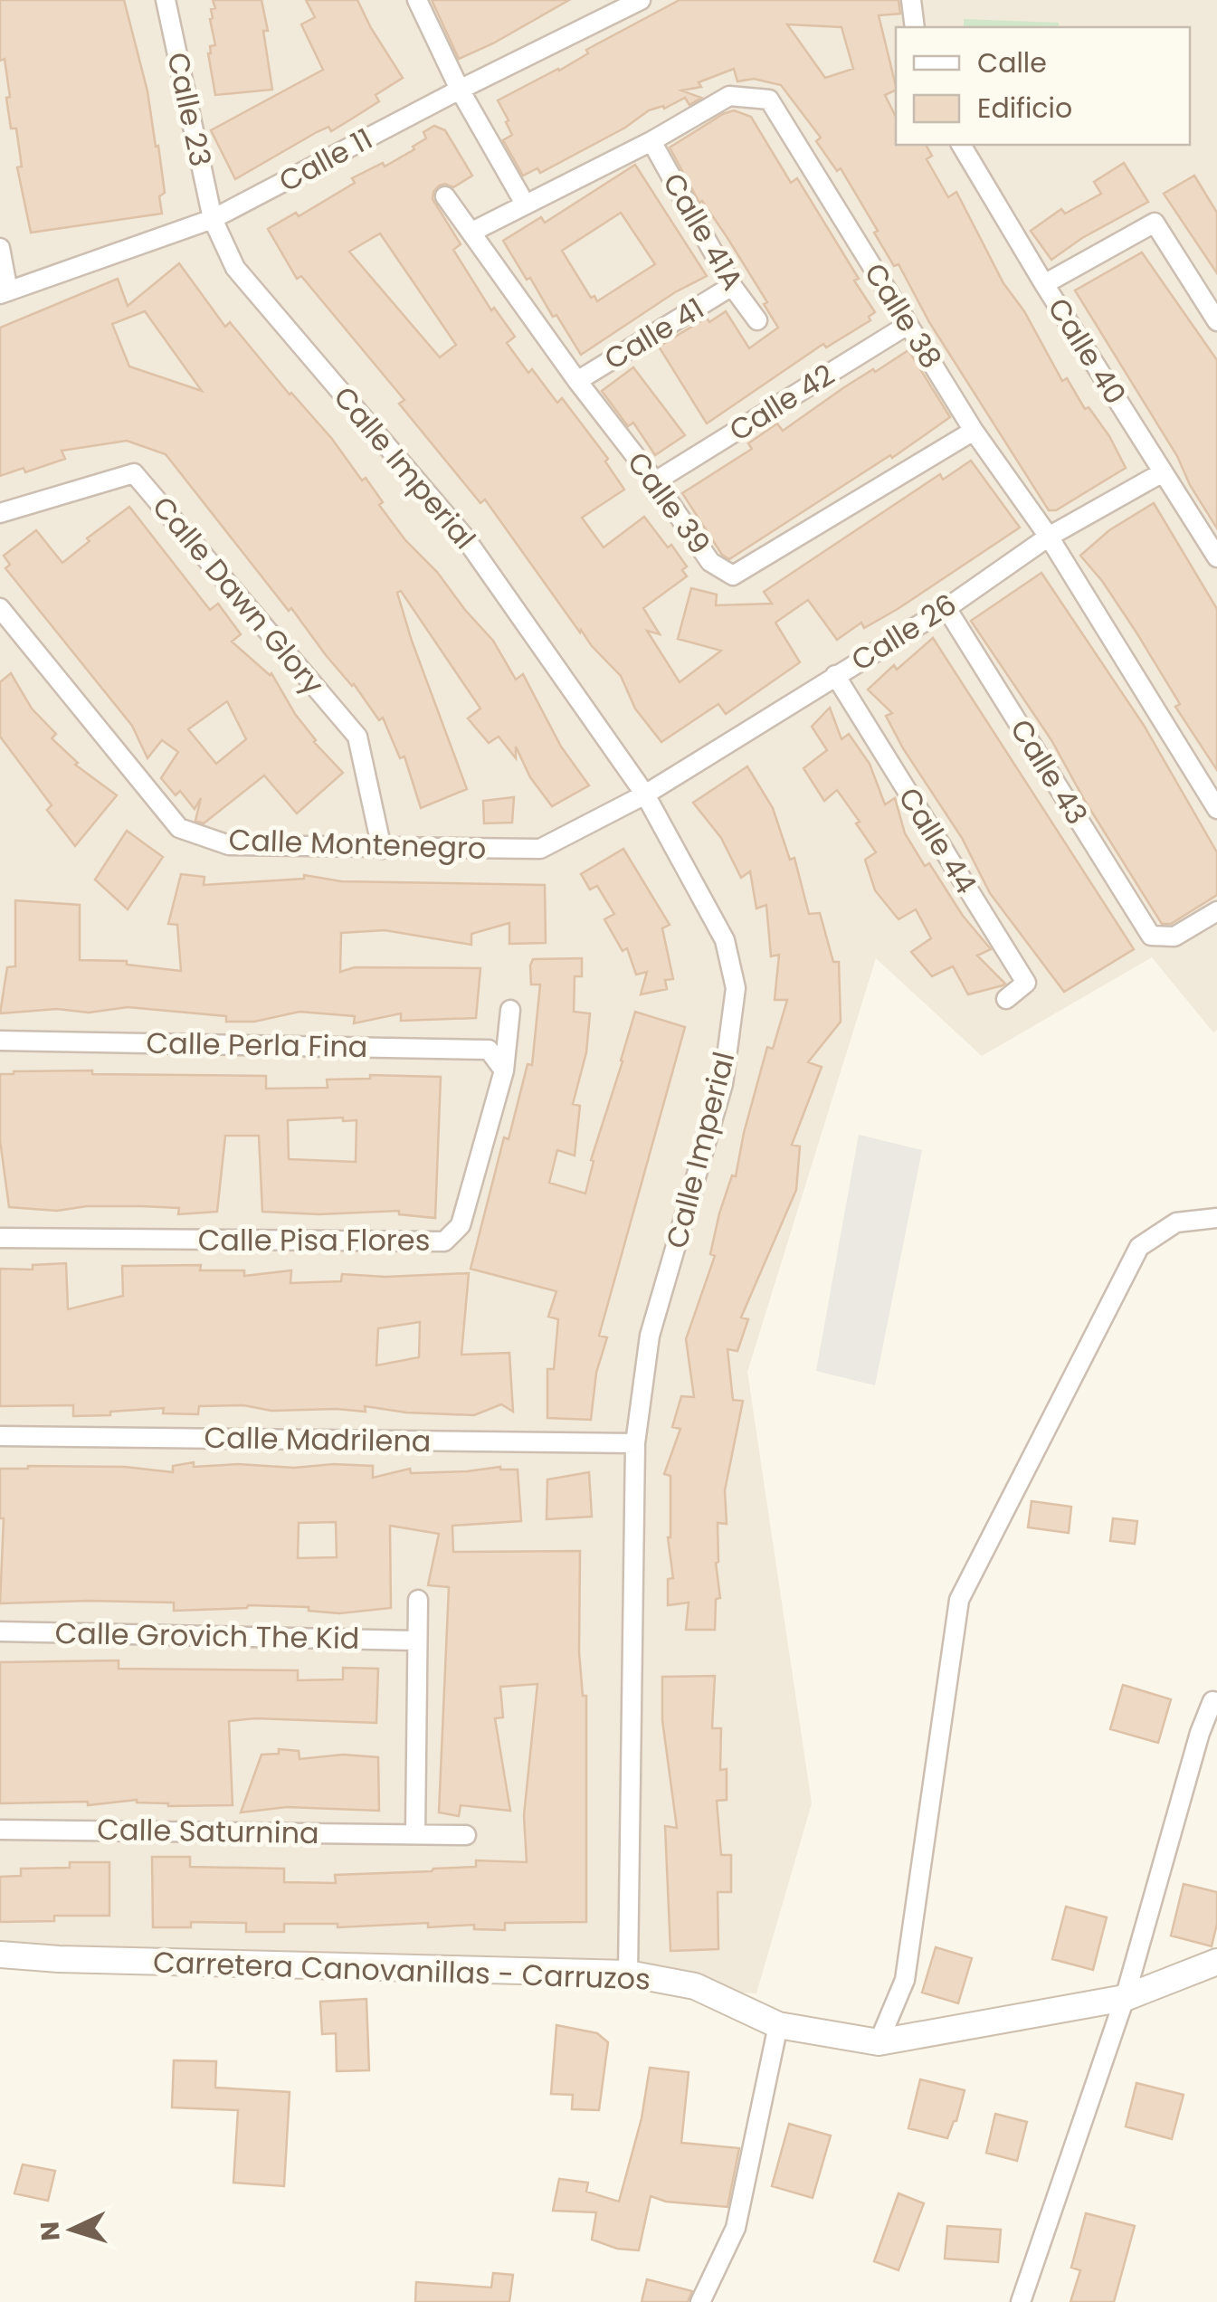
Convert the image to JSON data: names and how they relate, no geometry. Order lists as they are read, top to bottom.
{
  "streets": {
    "street": [
      "Calle 23",
      "Calle 11",
      "Calle 41A",
      "Calle 38",
      "Calle 41",
      "Calle 40",
      "Calle 42",
      "Calle Imperial",
      "Calle 39",
      "Calle Dawn Glory",
      "Calle 26",
      "Calle 43",
      "Calle 44",
      "Calle Montenegro",
      "Calle Perla Fina",
      "Calle Pisa Flores",
      "Calle Madrilena",
      "Calle Grovich The Kid",
      "Calle Saturnina",
      "Carretera Canovanillas - Carruzos"
    ]
  },
  "crossings": [
    ["Calle 23", "Calle 11"],
    ["Calle 23", "Calle Imperial"],
    ["Calle 11", "Calle Imperial"],
    ["Calle 41A", "Calle 38"],
    ["Calle 41A", "Calle 41"],
    ["Calle 38", "Calle 42"],
    ["Calle 38", "Calle 39"],
    ["Calle 38", "Calle 26"],
    ["Calle 41", "Calle 39"],
    ["Calle 40", "Calle 26"],
    ["Calle 42", "Calle 39"],
    ["Calle Imperial", "Calle 26"],
    ["Calle Imperial", "Calle Montenegro"],
    ["Calle Imperial", "Calle Madrilena"],
    ["Calle Imperial", "Carretera Canovanillas - Carruzos"],
    ["Calle Dawn Glory", "Calle Montenegro"],
    ["Calle 26", "Calle 43"],
    ["Calle 26", "Calle 44"],
    ["Calle 26", "Calle Montenegro"],
    ["Calle Perla Fina", "Calle Pisa Flores"]
  ],
  "legend": ["Calle", "Edificio"],
  "north": "left"
}
